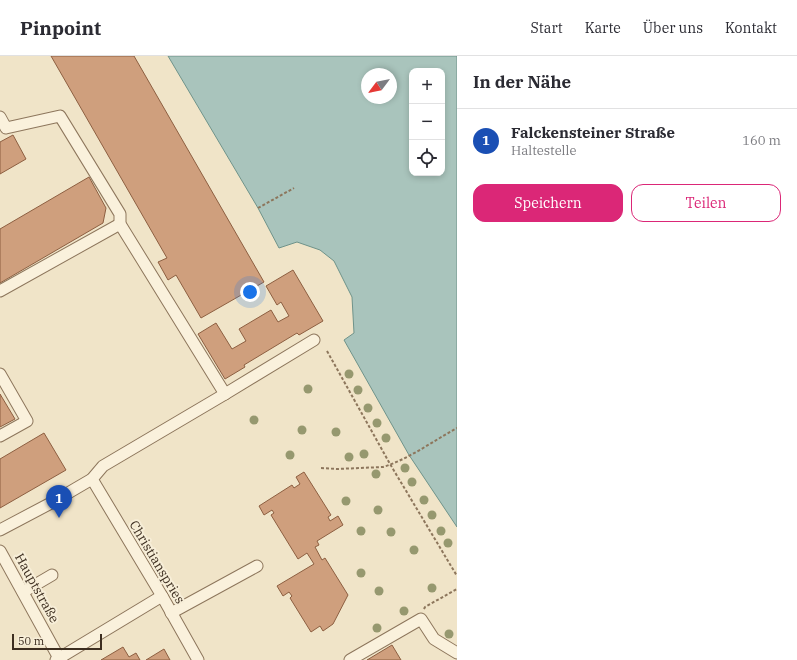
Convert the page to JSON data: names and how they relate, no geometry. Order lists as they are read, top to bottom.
{
  "streets": {
    "street": ["Christianspries", "Hauptstraße"]
  },
  "scale_bar": "50 m",
  "north": "bottom left",
  "page": {
    "header": "Pinpoint",
    "nav": [
      "Start",
      "Karte",
      "Über uns",
      "Kontakt"
    ],
    "heading": "In der Nähe",
    "map_buttons": ["+", "−"],
    "list": [
      {
        "mark": "1",
        "name": "Falckensteiner Straße",
        "note": "Haltestelle",
        "value": "160 m"
      }
    ],
    "buttons": ["Speichern", "Teilen"],
    "pins": "1",
    "scale": "50 m"
  }
}
